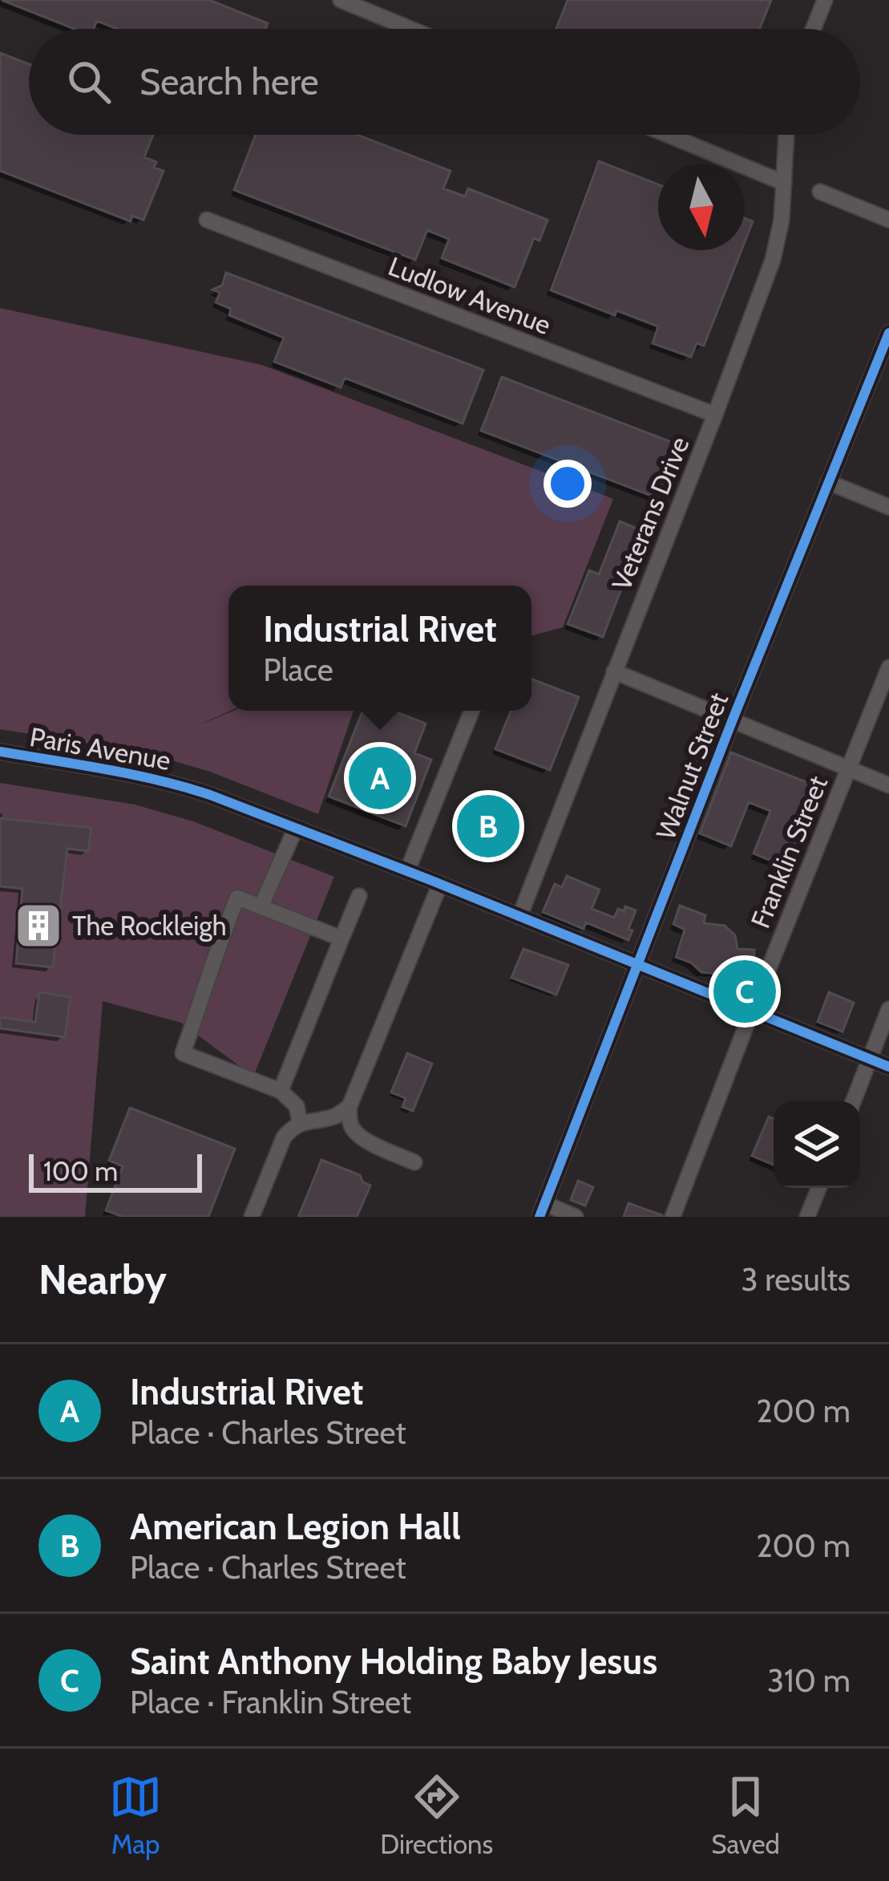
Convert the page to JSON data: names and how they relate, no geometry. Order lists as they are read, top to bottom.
{
  "streets": {
    "street": [
      "Ludlow Avenue",
      "Veterans Drive",
      "Paris Avenue",
      "Walnut Street",
      "Franklin Street"
    ]
  },
  "crossings": [
    ["Ludlow Avenue", "Veterans Drive"],
    ["Veterans Drive", "Paris Avenue"],
    ["Paris Avenue", "Walnut Street"],
    ["Paris Avenue", "Franklin Street"]
  ],
  "places": {
    "building": ["The Rockleigh"]
  },
  "scale_bar": "100 m",
  "north": "bottom",
  "page": {
    "search": "Search here",
    "popup": ["Industrial Rivet", "Place"],
    "pins": ["A", "B", "C"],
    "scale": "100 m",
    "heading": ["Nearby", "3 results"],
    "list": [
      {
        "mark": "A",
        "name": "Industrial Rivet",
        "note": "Place · Charles Street",
        "value": "200 m"
      },
      {
        "mark": "B",
        "name": "American Legion Hall",
        "note": "Place · Charles Street",
        "value": "200 m"
      },
      {
        "mark": "C",
        "name": "Saint Anthony Holding Baby Jesus",
        "note": "Place · Franklin Street",
        "value": "310 m"
      }
    ],
    "nav": ["Map", "Directions", "Saved"]
  }
}
